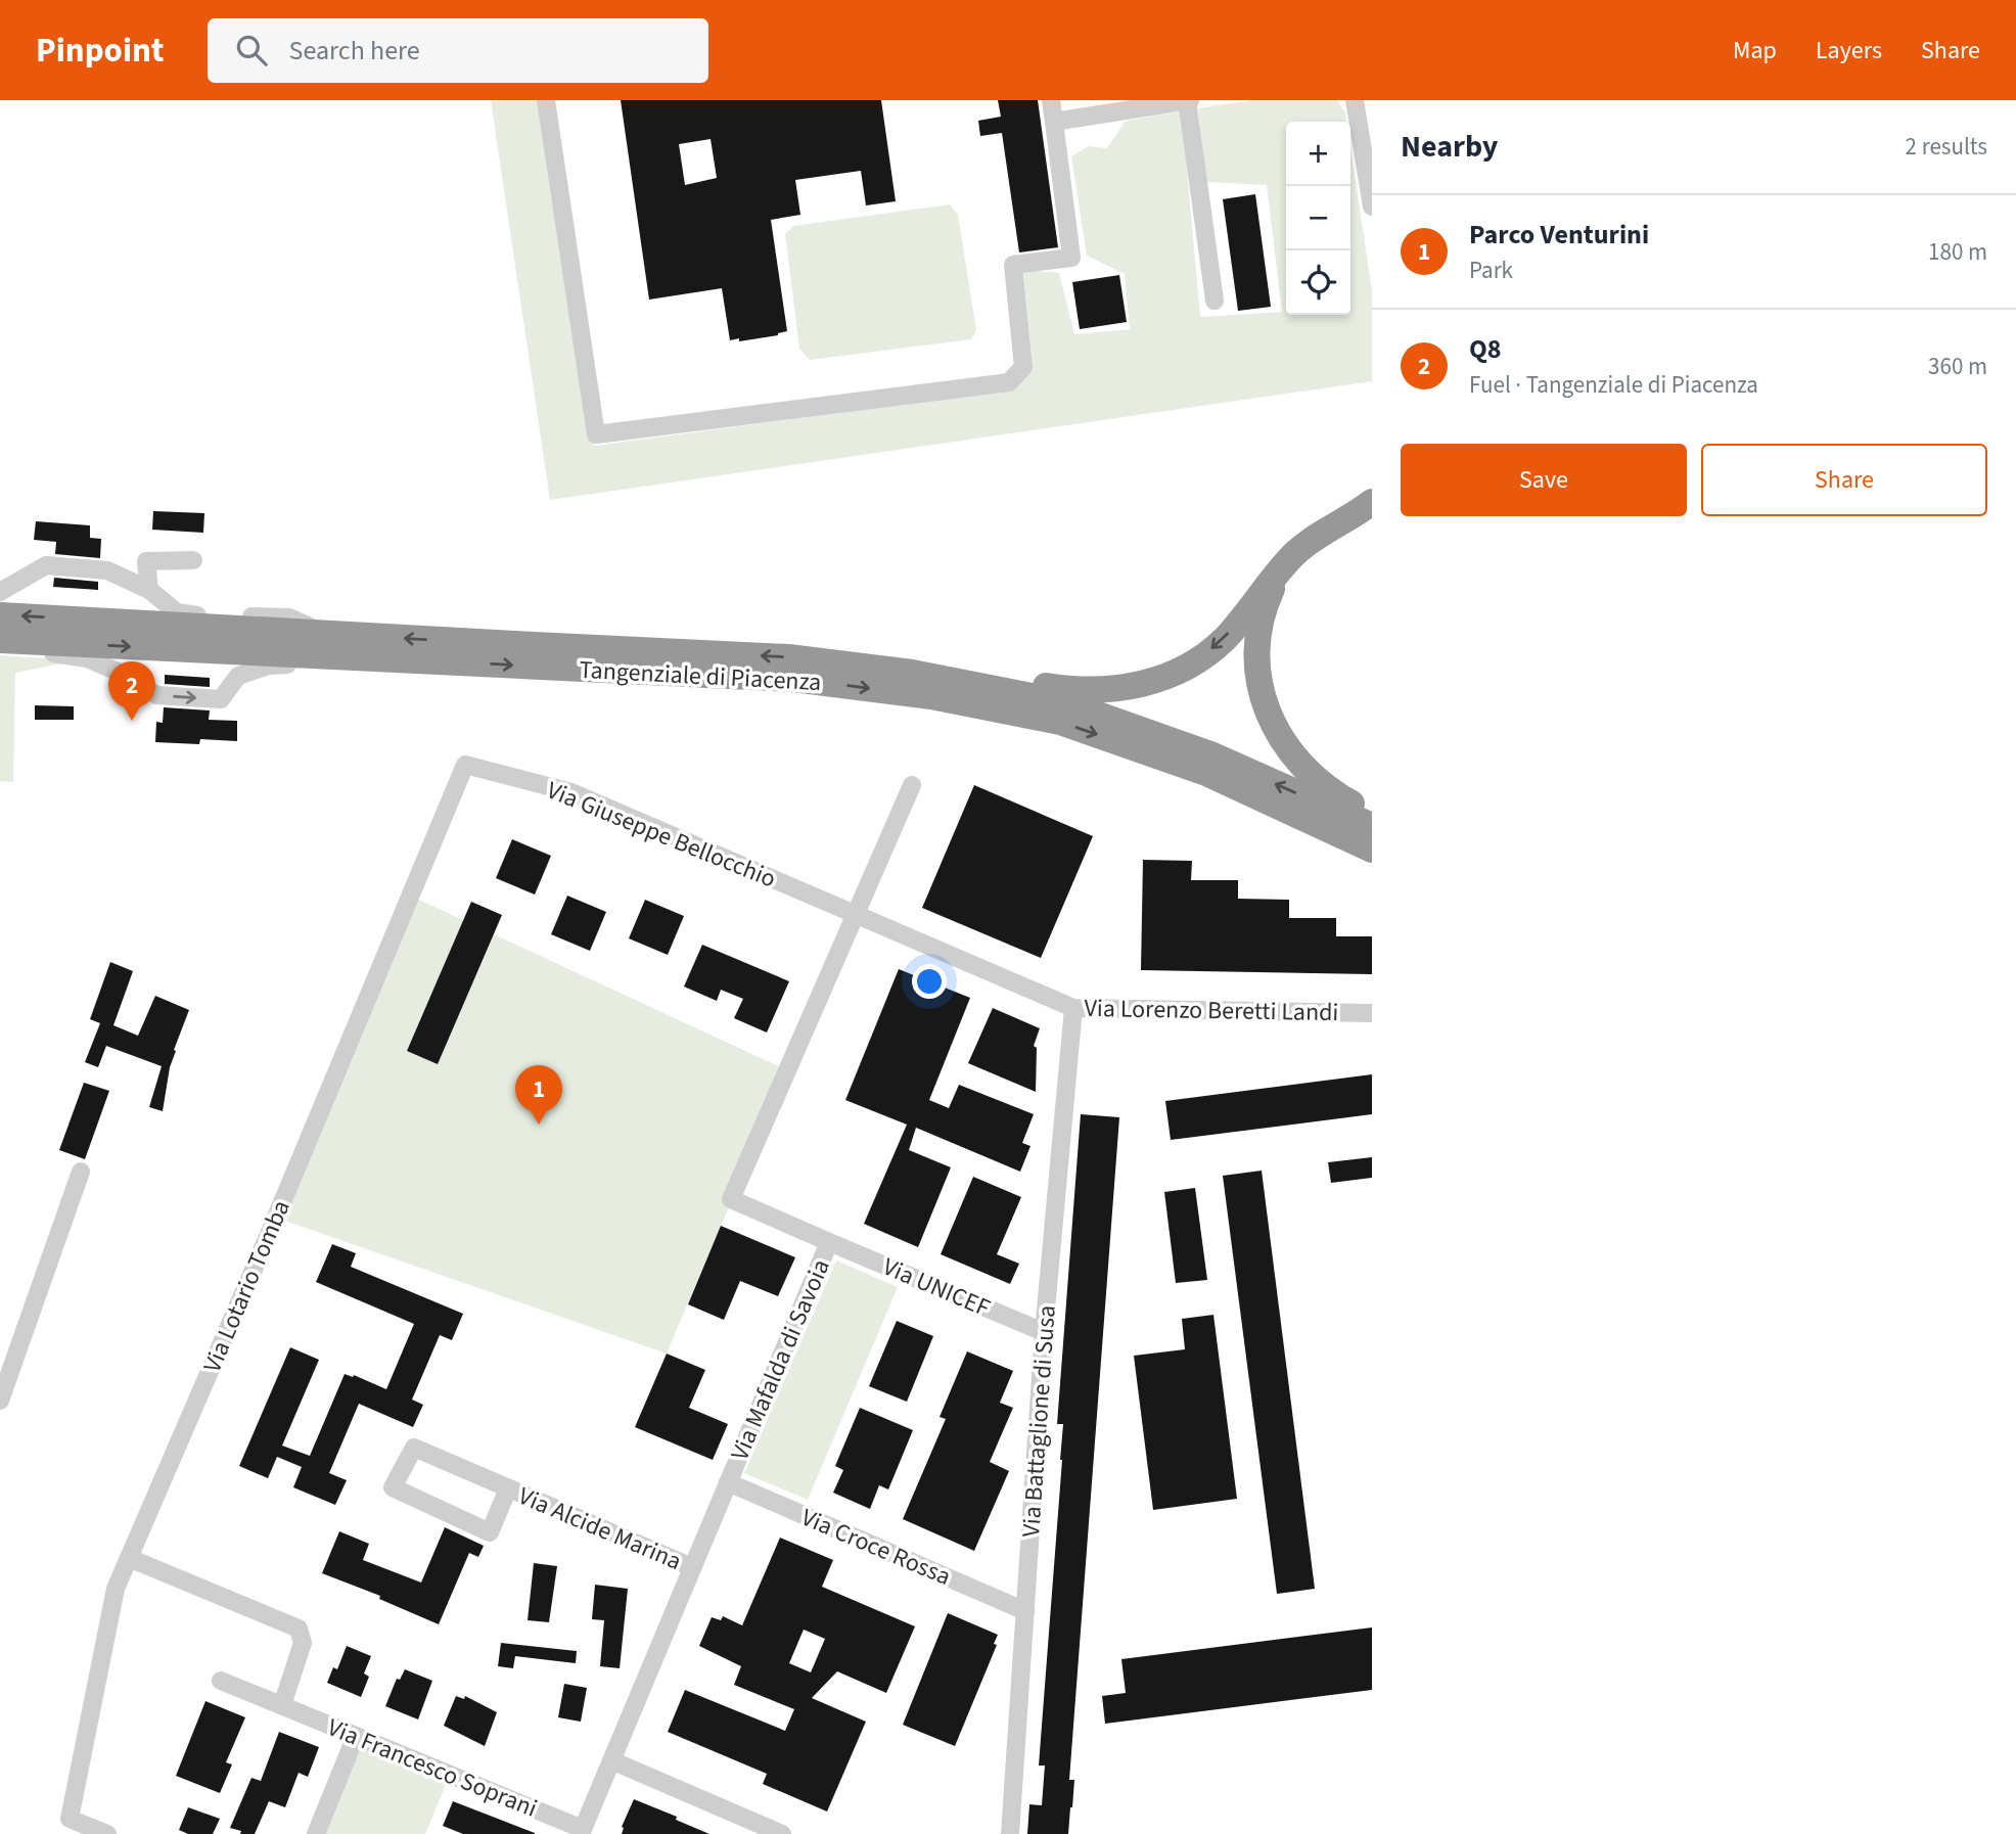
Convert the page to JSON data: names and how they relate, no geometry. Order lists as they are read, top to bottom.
{
  "streets": {
    "highway": ["Tangenziale di Piacenza"],
    "street": [
      "Via Giuseppe Bellocchio",
      "Via Lorenzo Beretti Landi",
      "Via Lotario Tomba",
      "Via UNICEF",
      "Via Mafalda di Savoia",
      "Via Battaglione di Susa",
      "Via Alcide Marina",
      "Via Croce Rossa",
      "Via Francesco Soprani"
    ]
  },
  "crossings": [
    ["Via Giuseppe Bellocchio", "Via Lorenzo Beretti Landi"],
    ["Via Giuseppe Bellocchio", "Via Lotario Tomba"],
    ["Via Giuseppe Bellocchio", "Via Mafalda di Savoia"],
    ["Via Lorenzo Beretti Landi", "Via Mafalda di Savoia"],
    ["Via Lorenzo Beretti Landi", "Via Battaglione di Susa"],
    ["Via UNICEF", "Via Mafalda di Savoia"],
    ["Via UNICEF", "Via Battaglione di Susa"],
    ["Via Mafalda di Savoia", "Via Alcide Marina"],
    ["Via Mafalda di Savoia", "Via Croce Rossa"],
    ["Via Mafalda di Savoia", "Via Francesco Soprani"],
    ["Via Battaglione di Susa", "Via Croce Rossa"]
  ],
  "page": {
    "header": "Pinpoint",
    "search": "Search here",
    "nav": ["Map", "Layers", "Share"],
    "heading": ["Nearby", "2 results"],
    "map_buttons": ["+", "−"],
    "list": [
      {
        "mark": "1",
        "name": "Parco Venturini",
        "note": "Park",
        "value": "180 m"
      },
      {
        "mark": "2",
        "name": "Q8",
        "note": "Fuel · Tangenziale di Piacenza",
        "value": "360 m"
      }
    ],
    "buttons": ["Save", "Share"],
    "pins": ["2", "1"]
  }
}
